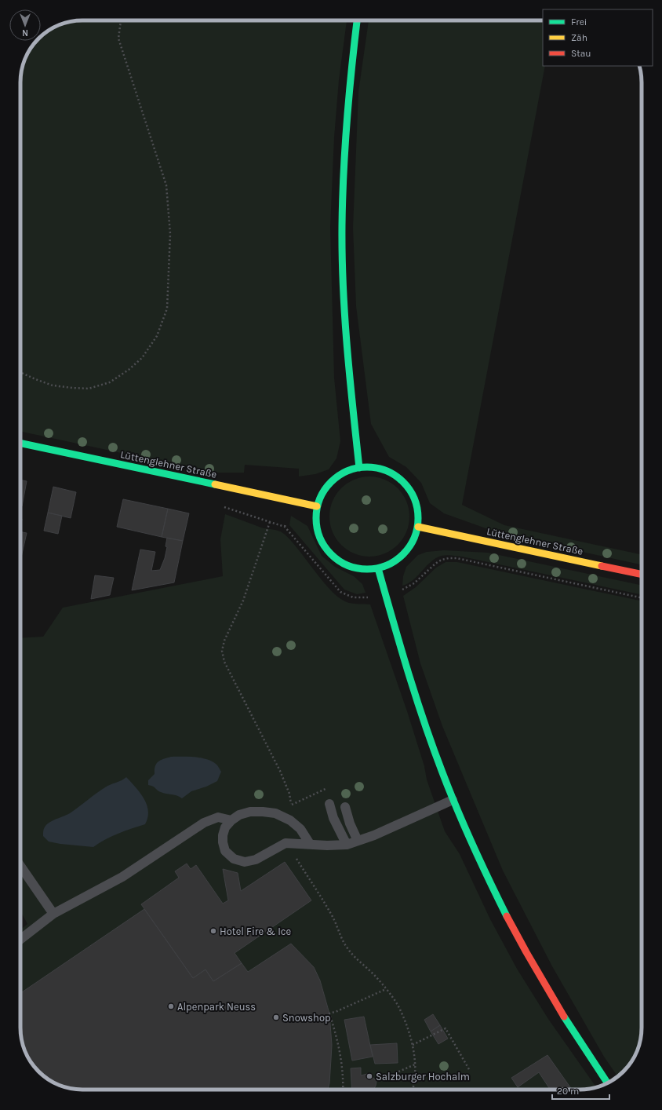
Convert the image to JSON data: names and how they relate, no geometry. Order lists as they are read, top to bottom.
{
  "streets": {
    "main road": ["Lüttenglehner Straße"]
  },
  "places": [
    "Hotel Fire & Ice",
    "Alpenpark Neuss",
    "Snowshop",
    "Salzburger Hochalm"
  ],
  "legend": ["Frei", "Zäh", "Stau"],
  "scale_bar": "20 m",
  "north": "bottom"
}
